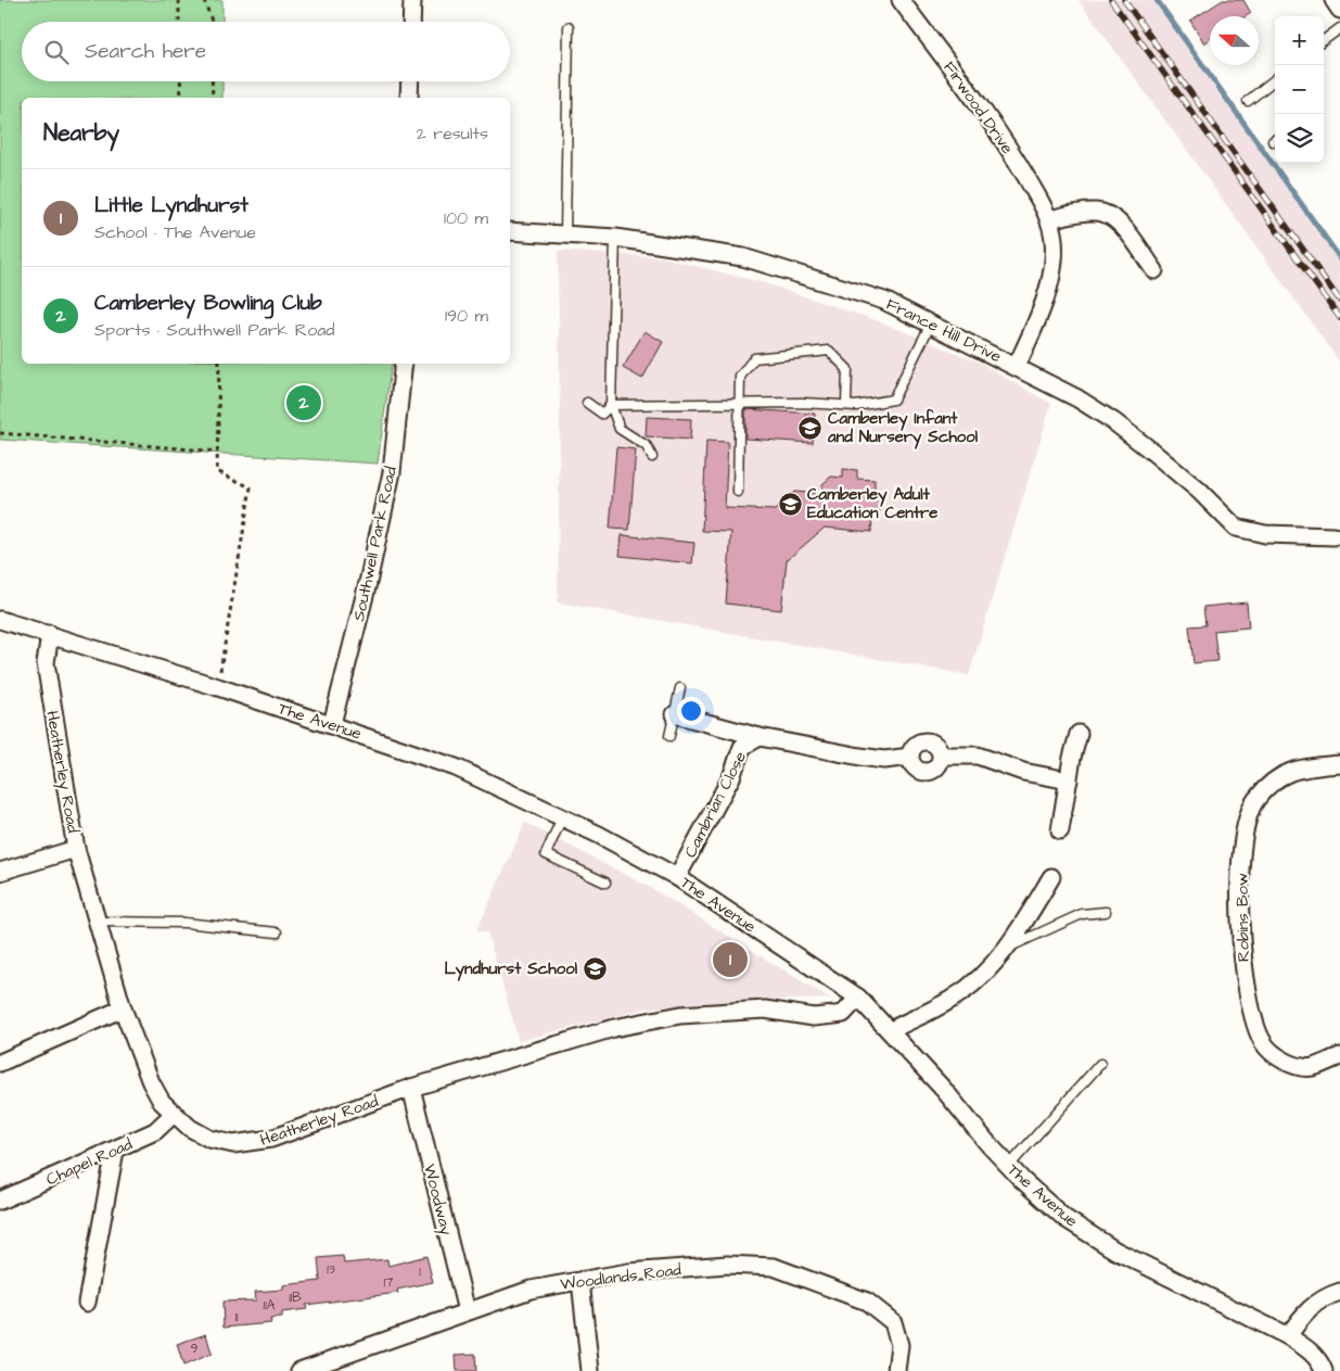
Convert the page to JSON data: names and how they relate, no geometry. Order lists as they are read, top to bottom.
{
  "streets": {
    "street": [
      "Firwood Drive",
      "France Hill Drive",
      "Southwell Park Road",
      "The Avenue",
      "Heatherley Road",
      "Cambrian Close",
      "Robins Bow",
      "Chapel Road",
      "Woodway",
      "Woodlands Road"
    ]
  },
  "crossings": [
    ["Firwood Drive", "France Hill Drive"],
    ["Southwell Park Road", "The Avenue"],
    ["The Avenue", "Heatherley Road"],
    ["The Avenue", "Cambrian Close"],
    ["Heatherley Road", "Chapel Road"],
    ["Heatherley Road", "Woodway"],
    ["Woodway", "Woodlands Road"]
  ],
  "places": {
    "school or university": ["Camberley Infant and Nursery School", "Camberley Adult Education Centre", "Lyndhurst School"]
  },
  "house_numbers": [
    "13",
    "1",
    "17",
    "11B",
    "11A",
    "11",
    "9"
  ],
  "north": "left",
  "page": {
    "map_buttons": ["+", "−"],
    "search": "Search here",
    "heading": ["Nearby", "2 results"],
    "list": [
      {
        "mark": "1",
        "name": "Little Lyndhurst",
        "note": "School · The Avenue",
        "value": "100 m"
      },
      {
        "mark": "2",
        "name": "Camberley Bowling Club",
        "note": "Sports · Southwell Park Road",
        "value": "190 m"
      }
    ],
    "pins": ["2", "1"]
  }
}
